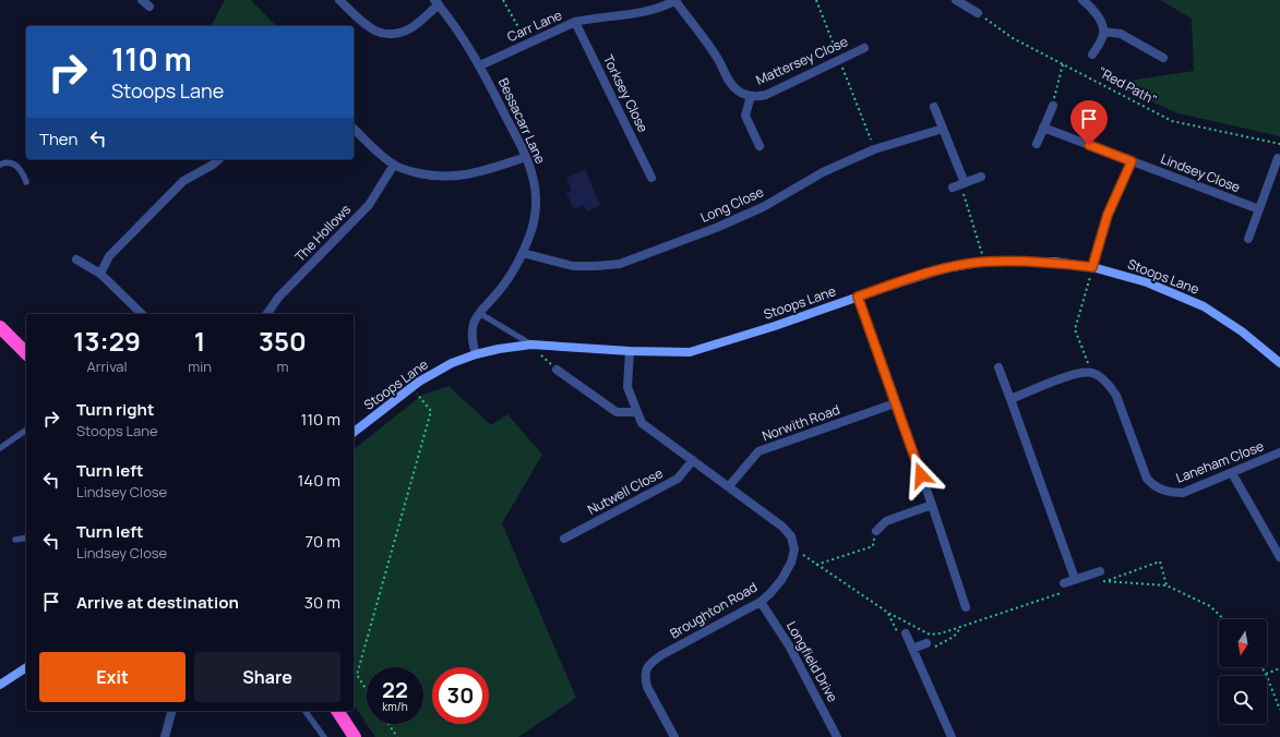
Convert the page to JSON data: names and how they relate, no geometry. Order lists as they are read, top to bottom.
{
  "streets": {
    "street": [
      "Carr Lane",
      "Mattersey Close",
      "Torksey Close",
      "Bessacarr Lane",
      "Lindsey Close",
      "Long Close",
      "The Hollows",
      "Stoops Lane",
      "Norwith Road",
      "Laneham Close",
      "Nutwell Close",
      "Broughton Road",
      "Longfield Drive"
    ],
    "path": ["\"Red Path\""]
  },
  "crossings": [
    ["Carr Lane", "Mattersey Close"],
    ["Carr Lane", "Torksey Close"],
    ["Carr Lane", "Bessacarr Lane"],
    ["Bessacarr Lane", "Long Close"],
    ["Bessacarr Lane", "Stoops Lane"],
    ["Broughton Road", "Longfield Drive"]
  ],
  "north": "bottom",
  "page": {
    "turn": ["110 m", "Stoops Lane"],
    "then": "Then",
    "eta": [
      "13:29",
      "Arrival",
      "1",
      "min",
      "350",
      "m"
    ],
    "list": [
      {
        "name": "Turn right",
        "note": "Stoops Lane",
        "value": "110 m"
      },
      {
        "name": "Turn left",
        "note": "Lindsey Close",
        "value": "140 m"
      },
      {
        "name": "Turn left",
        "note": "Lindsey Close",
        "value": "70 m"
      },
      {
        "name": "Arrive at destination",
        "value": "30 m"
      }
    ],
    "buttons": ["Exit", "Share"],
    "speed": "22 km/h",
    "limit": "30"
  }
}
